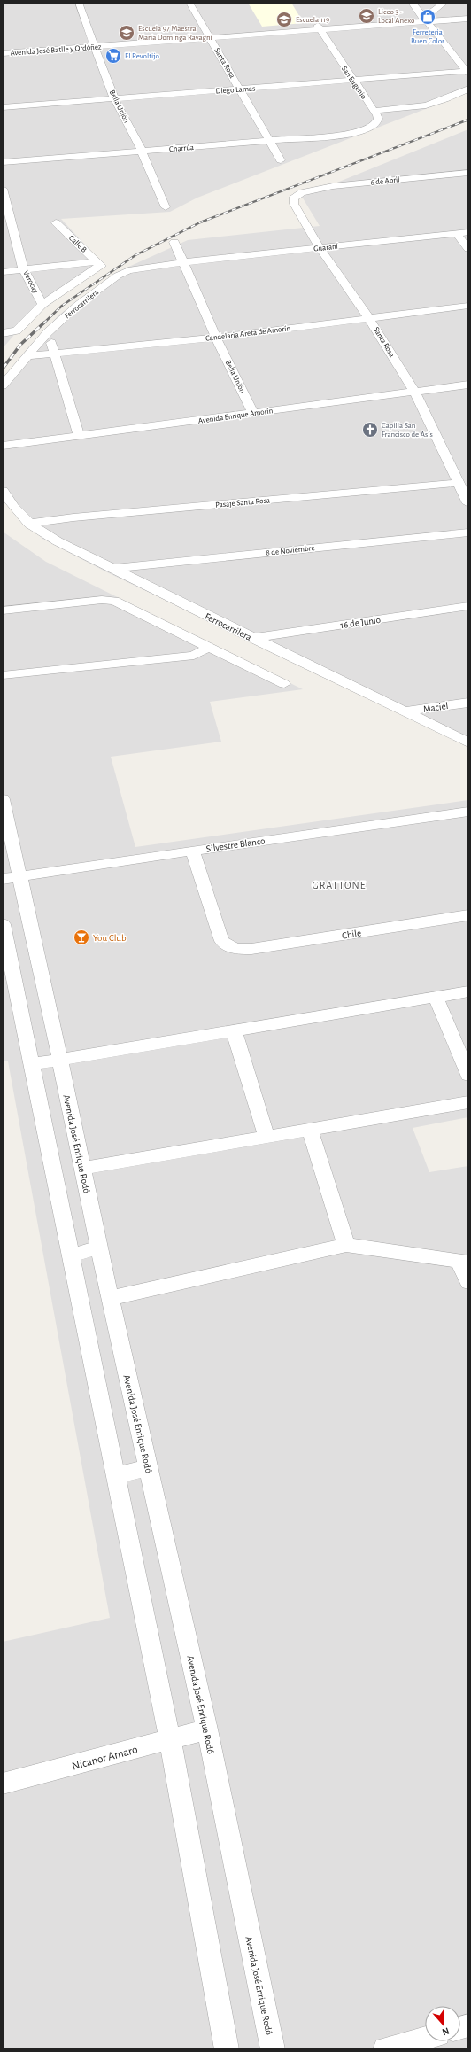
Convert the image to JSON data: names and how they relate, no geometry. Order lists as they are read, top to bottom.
{
  "streets": {
    "street": [
      "Avenida José Batlle y Ordóñez",
      "Santa Rosa",
      "San Eugenio",
      "Diego Lamas",
      "Bella Unión",
      "Charrúa",
      "6 de Abril",
      "Calle B",
      "Guaraní",
      "Verocay",
      "Ferrocarrilera",
      "Candelaria Areta de Amorín",
      "Avenida Enrique Amorín",
      "Pasaje Santa Rosa",
      "8 de Noviembre",
      "16 de Junio",
      "Maciel",
      "Silvestre Blanco",
      "Chile",
      "Avenida José Enrique Rodó",
      "Nicanor Amaro"
    ]
  },
  "crossings": [
    ["Avenida José Batlle y Ordóñez", "Santa Rosa"],
    ["Avenida José Batlle y Ordóñez", "San Eugenio"],
    ["Avenida José Batlle y Ordóñez", "Bella Unión"],
    ["Santa Rosa", "Diego Lamas"],
    ["Santa Rosa", "Charrúa"],
    ["Santa Rosa", "6 de Abril"],
    ["Santa Rosa", "Guaraní"],
    ["Santa Rosa", "Candelaria Areta de Amorín"],
    ["Santa Rosa", "Avenida Enrique Amorín"],
    ["Santa Rosa", "Pasaje Santa Rosa"],
    ["San Eugenio", "Diego Lamas"],
    ["San Eugenio", "Charrúa"],
    ["Diego Lamas", "Bella Unión"],
    ["Bella Unión", "Charrúa"],
    ["Bella Unión", "Guaraní"],
    ["Bella Unión", "Ferrocarrilera"],
    ["Bella Unión", "Candelaria Areta de Amorín"],
    ["Bella Unión", "Avenida Enrique Amorín"],
    ["Guaraní", "Ferrocarrilera"],
    ["Ferrocarrilera", "Candelaria Areta de Amorín"],
    ["Ferrocarrilera", "Pasaje Santa Rosa"],
    ["Ferrocarrilera", "8 de Noviembre"],
    ["Ferrocarrilera", "16 de Junio"],
    ["Ferrocarrilera", "Maciel"],
    ["Silvestre Blanco", "Chile"],
    ["Silvestre Blanco", "Avenida José Enrique Rodó"],
    ["Avenida José Enrique Rodó", "Nicanor Amaro"]
  ],
  "districts": ["GRATTONE"],
  "places": {
    "school or university": ["Liceo 3 - Local Anexo", "Escuela 119", "Escuela 97 Maestra María Dominga Ravagni"],
    "shop": ["Ferreteria Buen Color"],
    "supermarket": ["El Revoltijo"],
    "church": ["Capilla San Francisco de Asís"],
    "bar": ["You Club"]
  },
  "north": "bottom"
}
